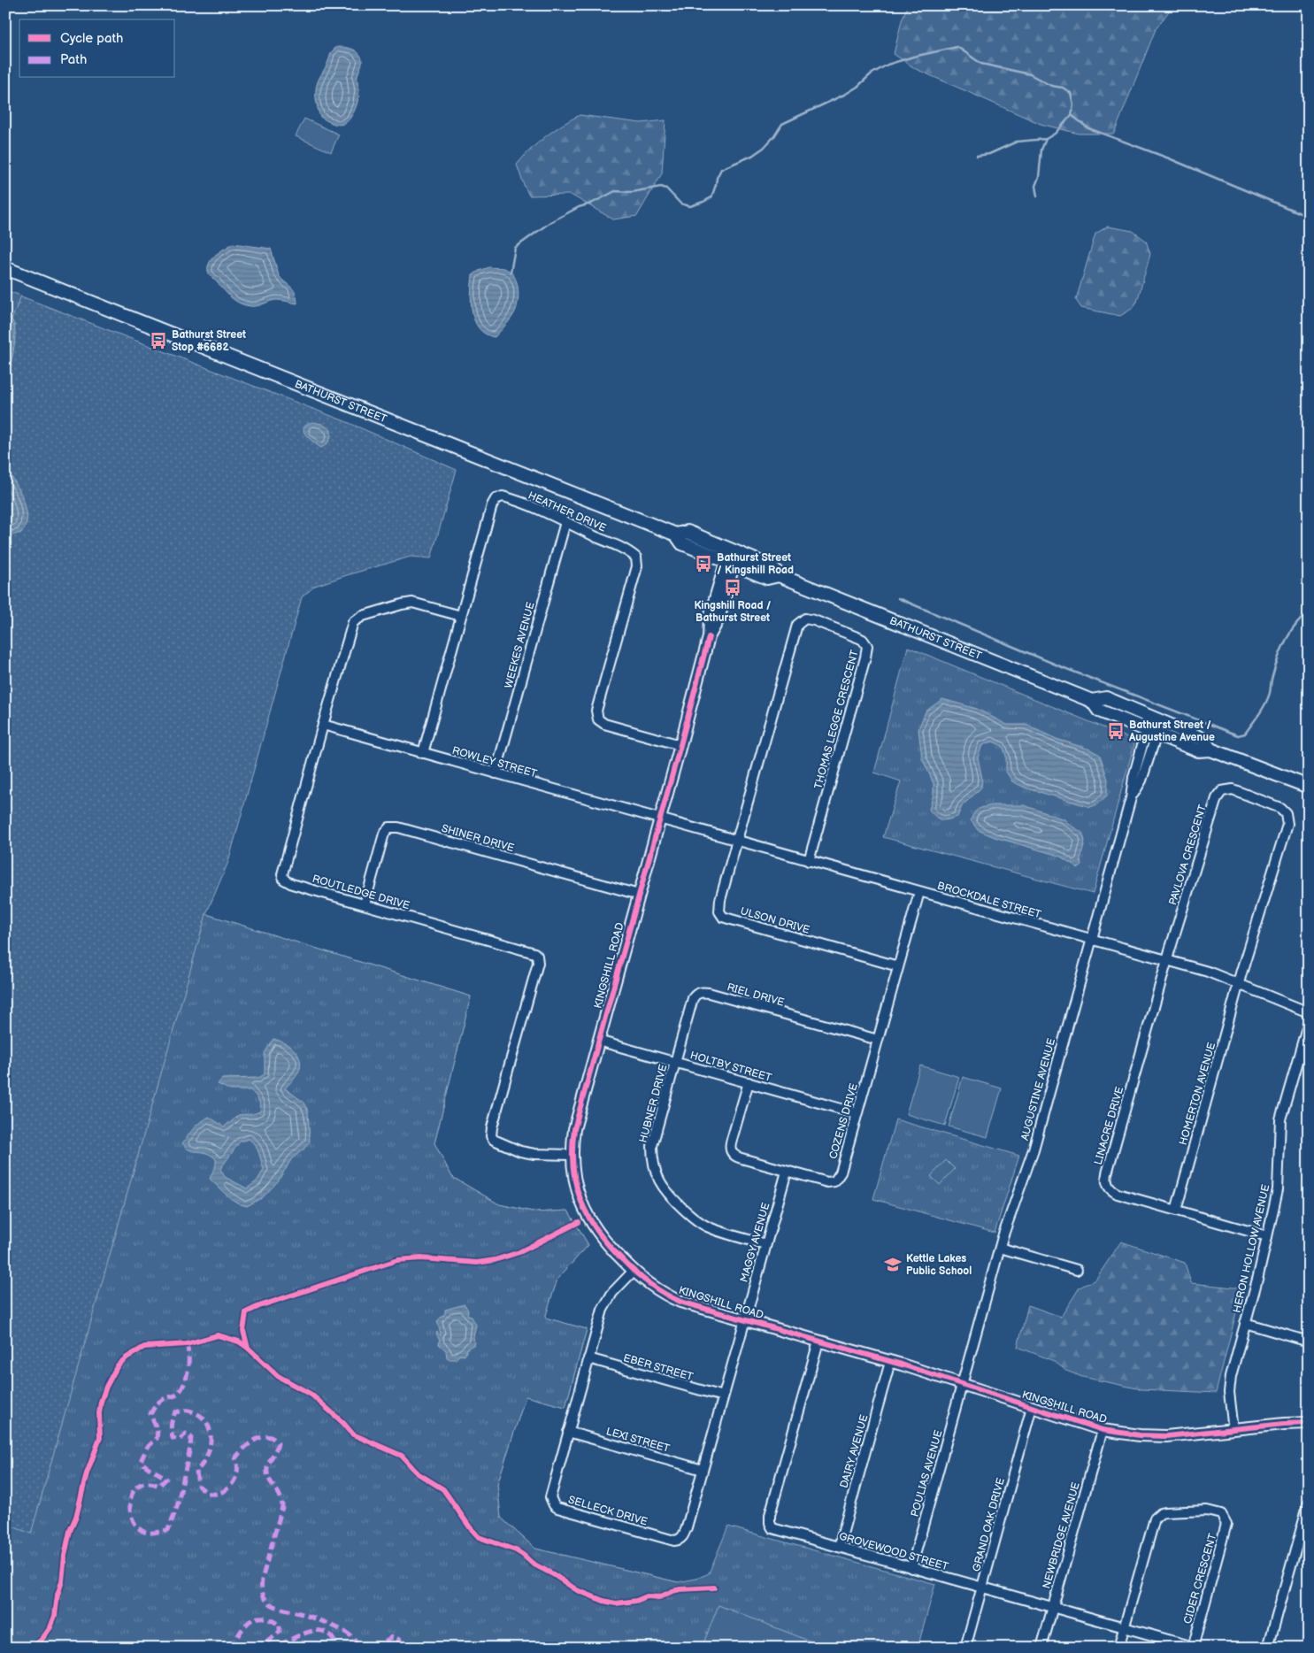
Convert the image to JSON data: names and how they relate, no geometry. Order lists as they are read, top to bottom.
{
  "streets": {
    "main road": ["BATHURST STREET"],
    "street": [
      "HEATHER DRIVE",
      "WEEKES AVENUE",
      "THOMAS LEGGE CRESCENT",
      "ROWLEY STREET",
      "SHINER DRIVE",
      "PAVLOVA CRESCENT",
      "ROUTLEDGE DRIVE",
      "BROCKDALE STREET",
      "ULSON DRIVE",
      "KINGSHILL ROAD",
      "RIEL DRIVE",
      "HOLTBY STREET",
      "AUGUSTINE AVENUE",
      "HOMERTON AVENUE",
      "HUBNER DRIVE",
      "COZENS DRIVE",
      "LINACRE DRIVE",
      "MAGGY AVENUE",
      "HERON HOLLOW AVENUE",
      "EBER STREET",
      "LEXI STREET",
      "DAIRY AVENUE",
      "POULIAS AVENUE",
      "SELLECK DRIVE",
      "GRAND OAK DRIVE",
      "NEWBRIDGE AVENUE",
      "GROVEWOOD STREET",
      "CIDER CRESCENT"
    ]
  },
  "crossings": [
    ["BATHURST STREET", "KINGSHILL ROAD"],
    ["BATHURST STREET", "AUGUSTINE AVENUE"],
    ["HEATHER DRIVE", "WEEKES AVENUE"],
    ["HEATHER DRIVE", "ROWLEY STREET"],
    ["HEATHER DRIVE", "ROUTLEDGE DRIVE"],
    ["HEATHER DRIVE", "KINGSHILL ROAD"],
    ["WEEKES AVENUE", "ROWLEY STREET"],
    ["THOMAS LEGGE CRESCENT", "BROCKDALE STREET"],
    ["THOMAS LEGGE CRESCENT", "ULSON DRIVE"],
    ["ROWLEY STREET", "ROUTLEDGE DRIVE"],
    ["ROWLEY STREET", "BROCKDALE STREET"],
    ["ROWLEY STREET", "KINGSHILL ROAD"],
    ["SHINER DRIVE", "ROUTLEDGE DRIVE"],
    ["SHINER DRIVE", "KINGSHILL ROAD"],
    ["PAVLOVA CRESCENT", "BROCKDALE STREET"],
    ["PAVLOVA CRESCENT", "HOMERTON AVENUE"],
    ["PAVLOVA CRESCENT", "LINACRE DRIVE"],
    ["ROUTLEDGE DRIVE", "KINGSHILL ROAD"],
    ["BROCKDALE STREET", "ULSON DRIVE"],
    ["BROCKDALE STREET", "KINGSHILL ROAD"],
    ["BROCKDALE STREET", "AUGUSTINE AVENUE"],
    ["BROCKDALE STREET", "HOMERTON AVENUE"],
    ["BROCKDALE STREET", "COZENS DRIVE"],
    ["BROCKDALE STREET", "LINACRE DRIVE"],
    ["ULSON DRIVE", "COZENS DRIVE"],
    ["KINGSHILL ROAD", "HOLTBY STREET"],
    ["KINGSHILL ROAD", "AUGUSTINE AVENUE"],
    ["KINGSHILL ROAD", "MAGGY AVENUE"],
    ["KINGSHILL ROAD", "HERON HOLLOW AVENUE"],
    ["KINGSHILL ROAD", "DAIRY AVENUE"],
    ["KINGSHILL ROAD", "POULIAS AVENUE"],
    ["KINGSHILL ROAD", "SELLECK DRIVE"],
    ["KINGSHILL ROAD", "GRAND OAK DRIVE"],
    ["KINGSHILL ROAD", "NEWBRIDGE AVENUE"],
    ["KINGSHILL ROAD", "GROVEWOOD STREET"],
    ["RIEL DRIVE", "HOLTBY STREET"],
    ["RIEL DRIVE", "HUBNER DRIVE"],
    ["RIEL DRIVE", "COZENS DRIVE"],
    ["HOLTBY STREET", "HUBNER DRIVE"],
    ["HOLTBY STREET", "COZENS DRIVE"],
    ["AUGUSTINE AVENUE", "POULIAS AVENUE"],
    ["HOMERTON AVENUE", "LINACRE DRIVE"],
    ["HUBNER DRIVE", "MAGGY AVENUE"],
    ["COZENS DRIVE", "MAGGY AVENUE"],
    ["LINACRE DRIVE", "HERON HOLLOW AVENUE"],
    ["MAGGY AVENUE", "SELLECK DRIVE"],
    ["EBER STREET", "SELLECK DRIVE"],
    ["LEXI STREET", "SELLECK DRIVE"],
    ["DAIRY AVENUE", "GROVEWOOD STREET"],
    ["POULIAS AVENUE", "GROVEWOOD STREET"],
    ["GRAND OAK DRIVE", "GROVEWOOD STREET"],
    ["NEWBRIDGE AVENUE", "GROVEWOOD STREET"],
    ["GROVEWOOD STREET", "CIDER CRESCENT"]
  ],
  "places": {
    "bus stop": [
      "Bathurst Street Stop #6682",
      "Bathurst Street / Kingshill Road",
      "Kingshill Road / Bathurst Street",
      "Bathurst Street / Augustine Avenue"
    ],
    "school or university": ["Kettle Lakes Public School"]
  },
  "legend": ["Cycle path", "Path"]
}
